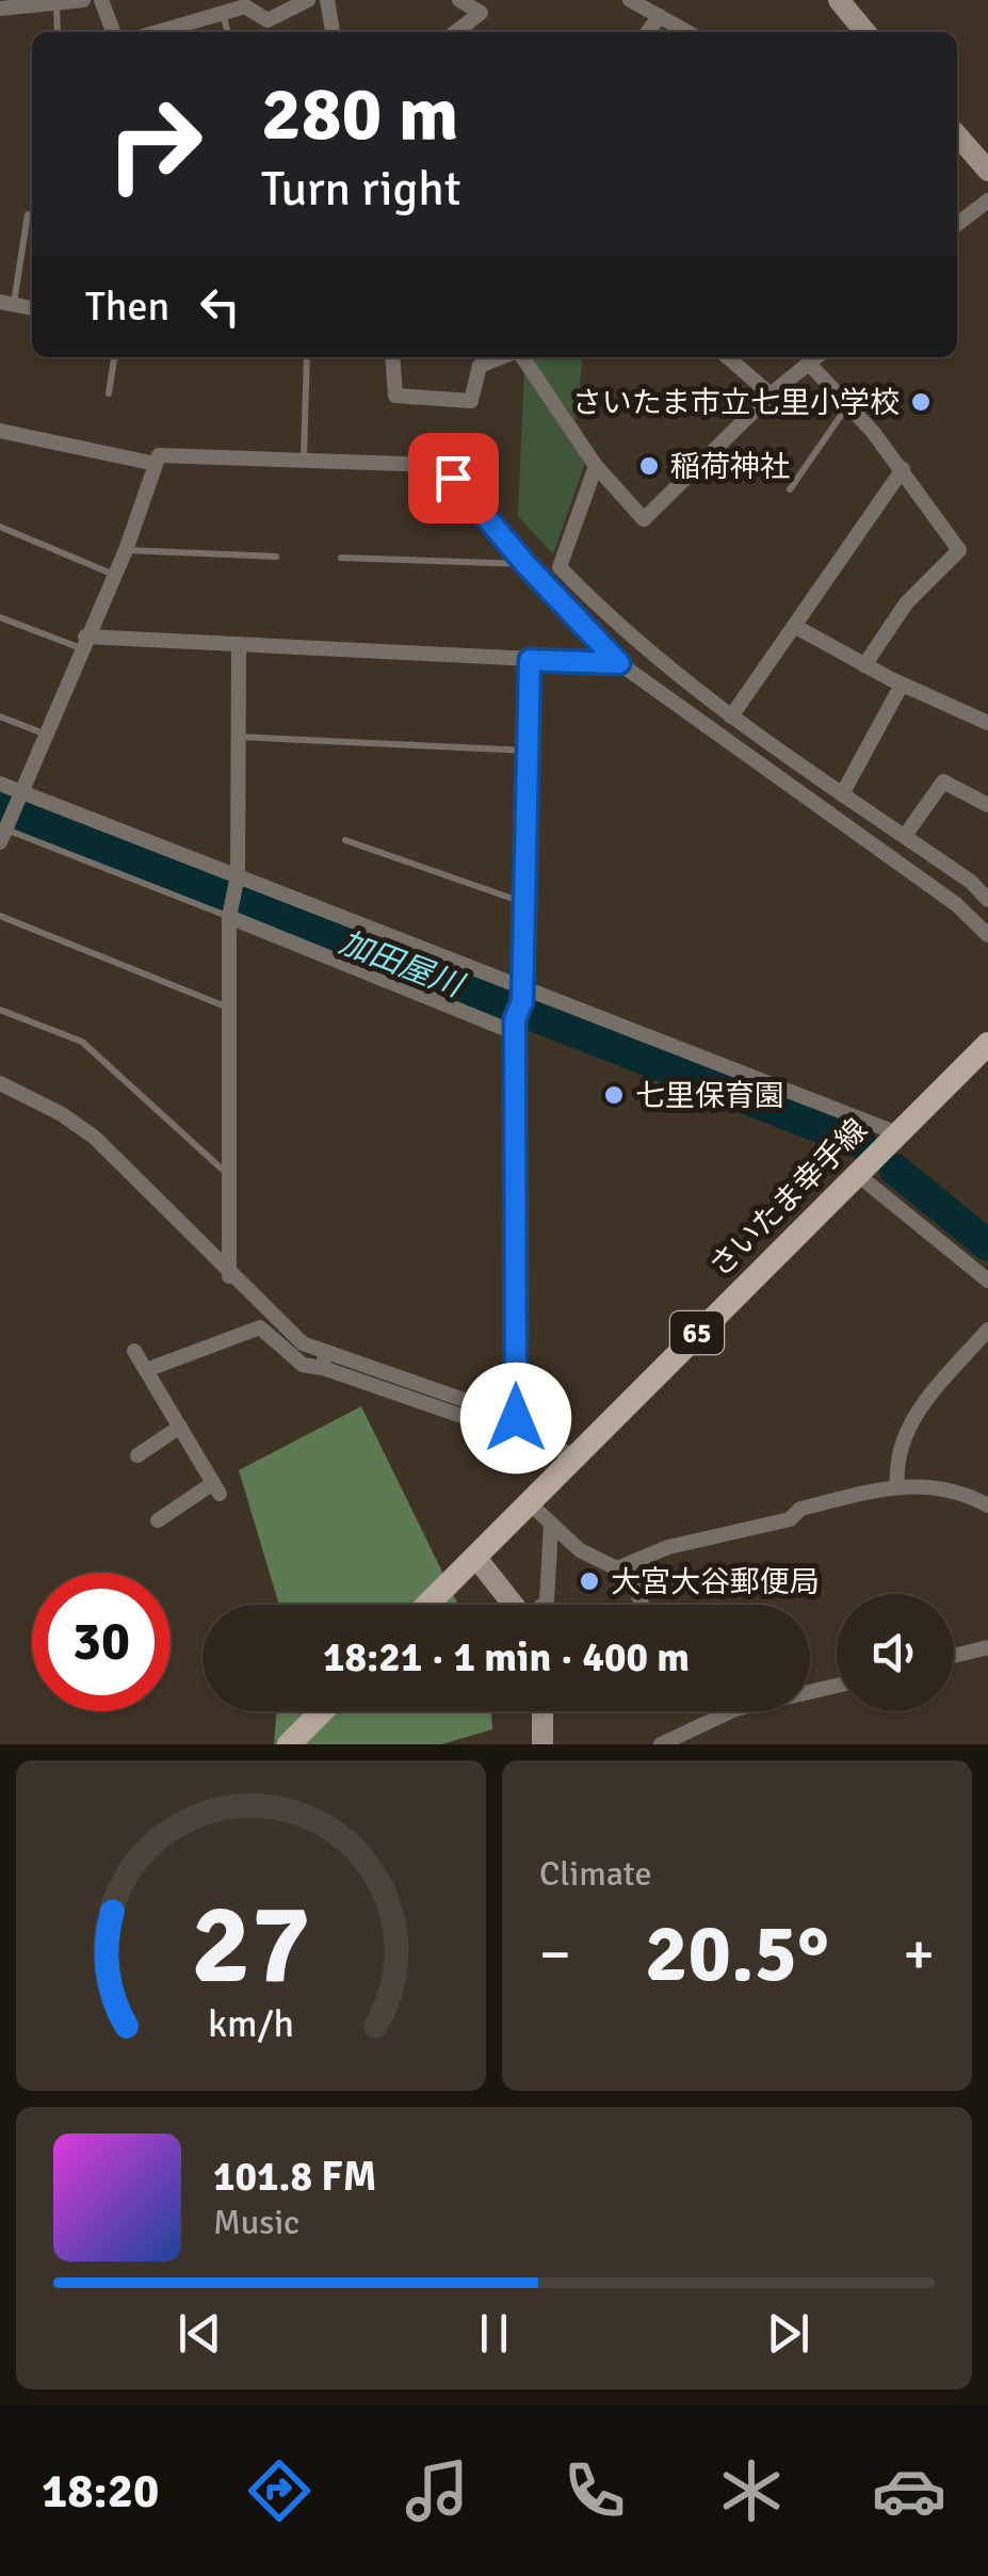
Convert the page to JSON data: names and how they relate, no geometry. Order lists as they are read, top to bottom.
{
  "streets": {
    "main road": ["さいたま幸手線", "65"]
  },
  "water": ["加田屋川"],
  "places": [
    "さいたま市立七里小学校",
    "稲荷神社",
    "七里保育園",
    "大宮大谷郵便局"
  ],
  "page": {
    "turn": ["280 m", "Turn right"],
    "then": "Then",
    "limit": "30",
    "trip": "18:21 · 1 min · 400 m",
    "tile": "Climate",
    "heat": ["−", "20.5°", "+"],
    "song": ["101.8 FM", "Music"],
    "tabs": "18:20",
    "gauge": ["27", "km/h"]
  }
}
